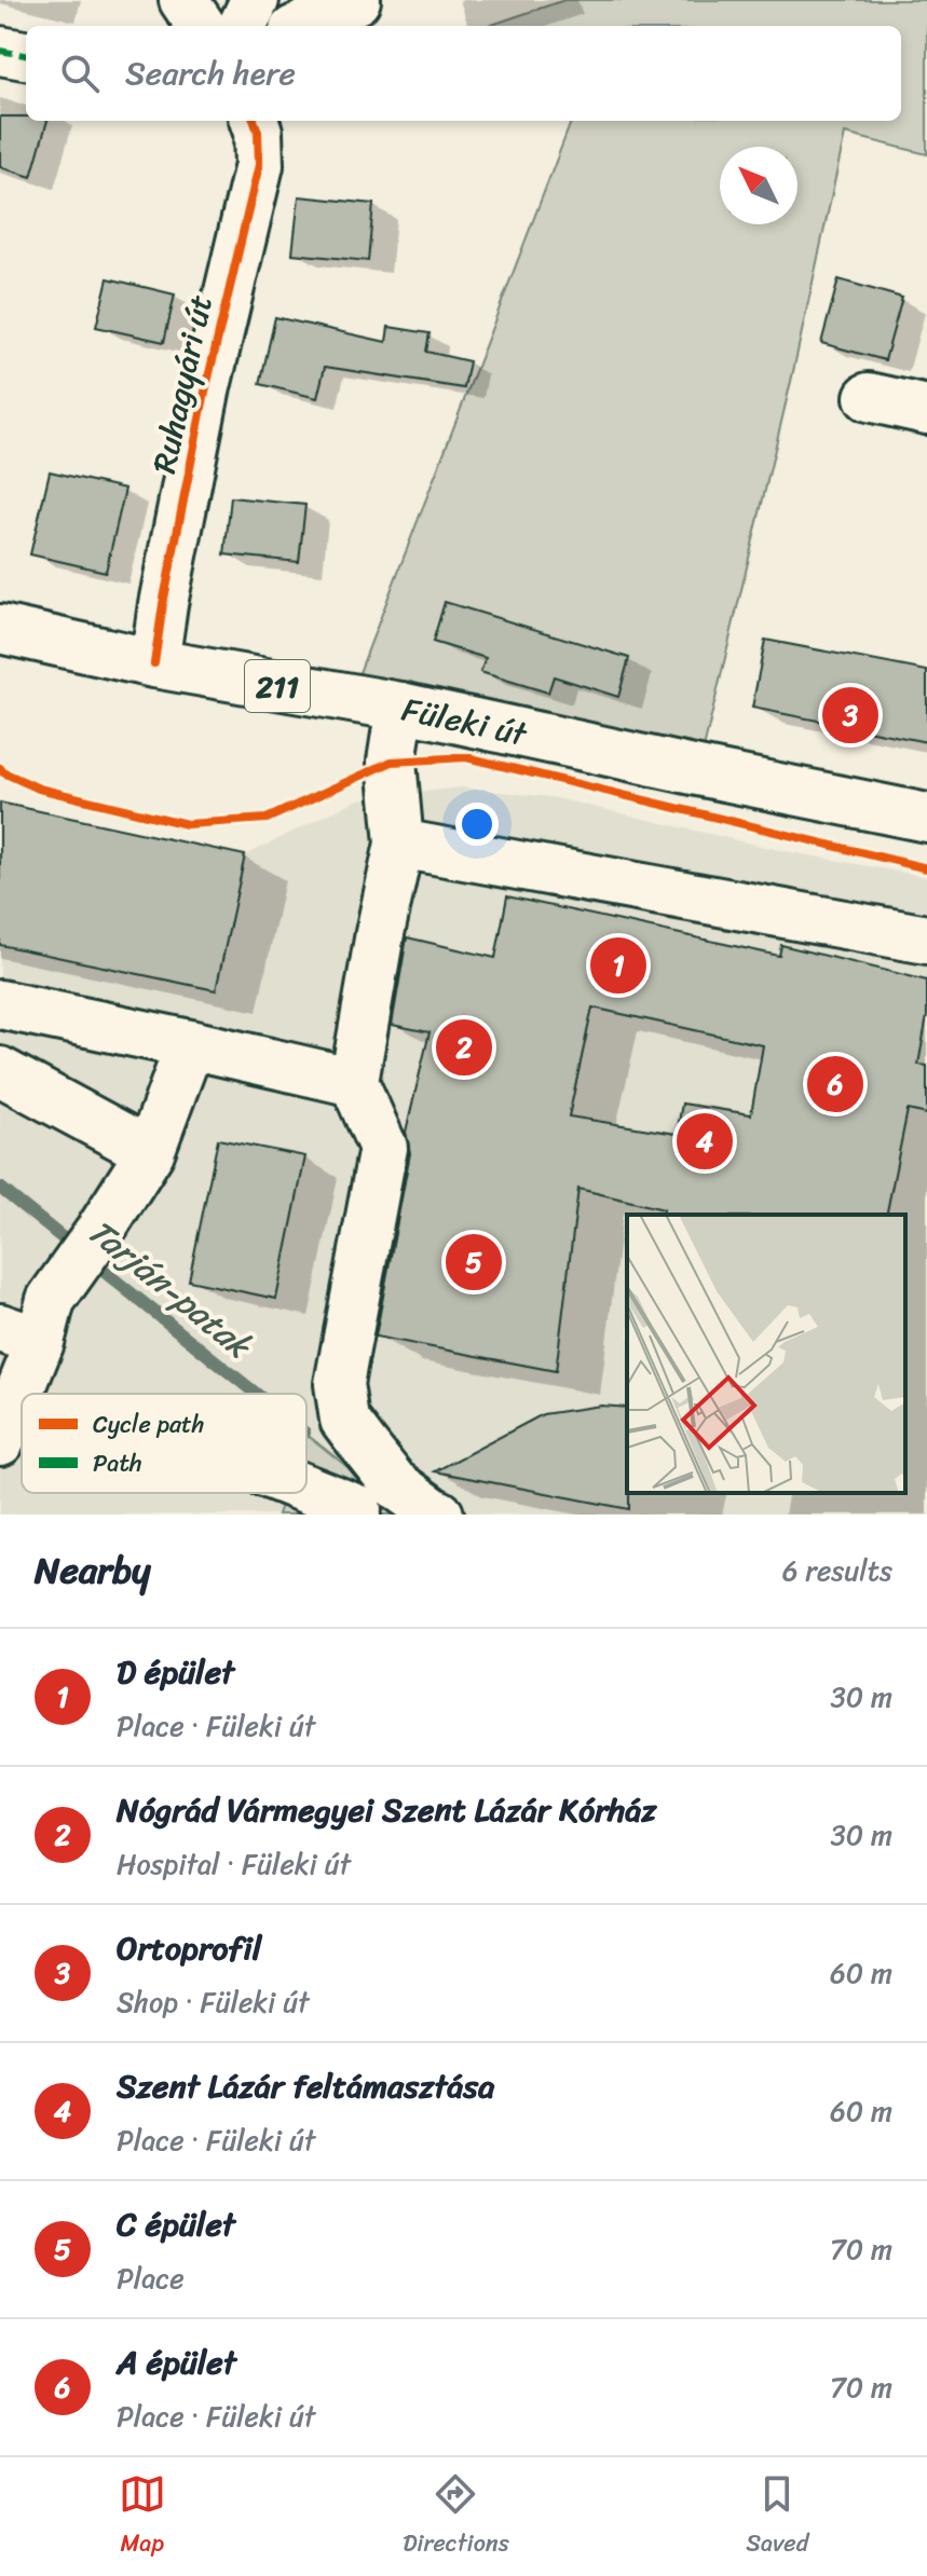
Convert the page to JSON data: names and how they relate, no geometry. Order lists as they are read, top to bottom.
{
  "streets": {
    "main road": ["Ruhagyári út", "211", "Füleki út"]
  },
  "crossings": [
    ["Ruhagyári út", "Füleki út"]
  ],
  "water": ["Tarján-patak"],
  "legend": ["Cycle path", "Path"],
  "north": "top left",
  "page": {
    "search": "Search here",
    "pins": [
      "3",
      "1",
      "2",
      "6",
      "4",
      "5"
    ],
    "heading": ["Nearby", "6 results"],
    "list": [
      {
        "mark": "1",
        "name": "D épület",
        "note": "Place · Füleki út",
        "value": "30 m"
      },
      {
        "mark": "2",
        "name": "Nógrád Vármegyei Szent Lázár Kórház",
        "note": "Hospital · Füleki út",
        "value": "30 m"
      },
      {
        "mark": "3",
        "name": "Ortoprofil",
        "note": "Shop · Füleki út",
        "value": "60 m"
      },
      {
        "mark": "4",
        "name": "Szent Lázár feltámasztása",
        "note": "Place · Füleki út",
        "value": "60 m"
      },
      {
        "mark": "5",
        "name": "C épület",
        "note": "Place",
        "value": "70 m"
      },
      {
        "mark": "6",
        "name": "A épület",
        "note": "Place · Füleki út",
        "value": "70 m"
      }
    ],
    "nav": ["Map", "Directions", "Saved"]
  }
}
